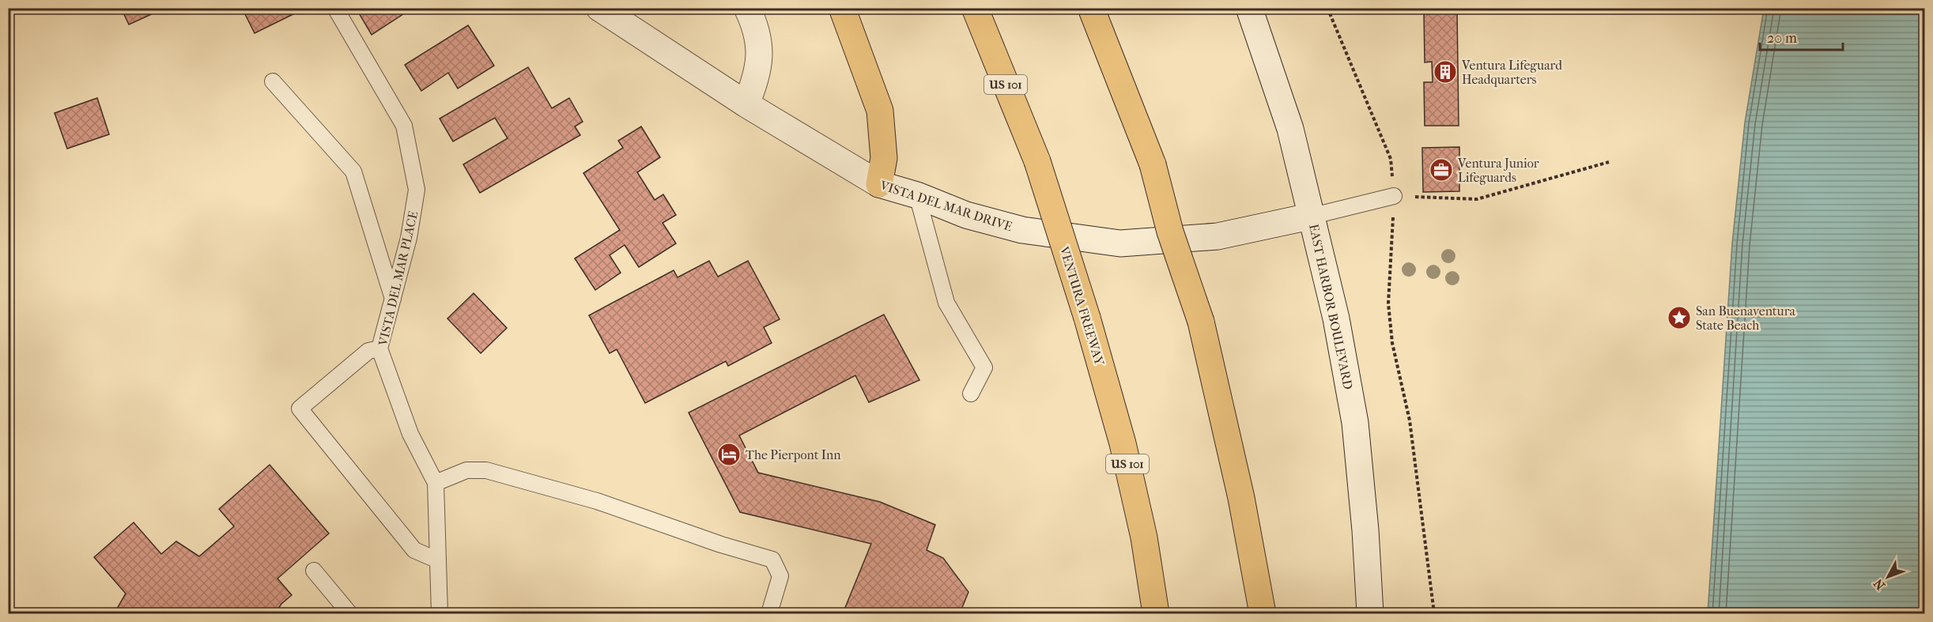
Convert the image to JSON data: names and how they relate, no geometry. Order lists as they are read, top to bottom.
{
  "streets": {
    "highway": ["US 101", "VENTURA FREEWAY"],
    "main road": ["VISTA DEL MAR DRIVE", "EAST HARBOR BOULEVARD"],
    "lane": ["VISTA DEL MAR PLACE"]
  },
  "crossings": [
    ["VISTA DEL MAR DRIVE", "EAST HARBOR BOULEVARD"]
  ],
  "places": {
    "building": ["Ventura Lifeguard Headquarters"],
    "office": ["Ventura Junior Lifeguards"],
    "place": ["San Buenaventura State Beach"],
    "hotel": ["The Pierpont Inn"]
  },
  "scale_bar": "20 m",
  "north": "bottom left"
}
